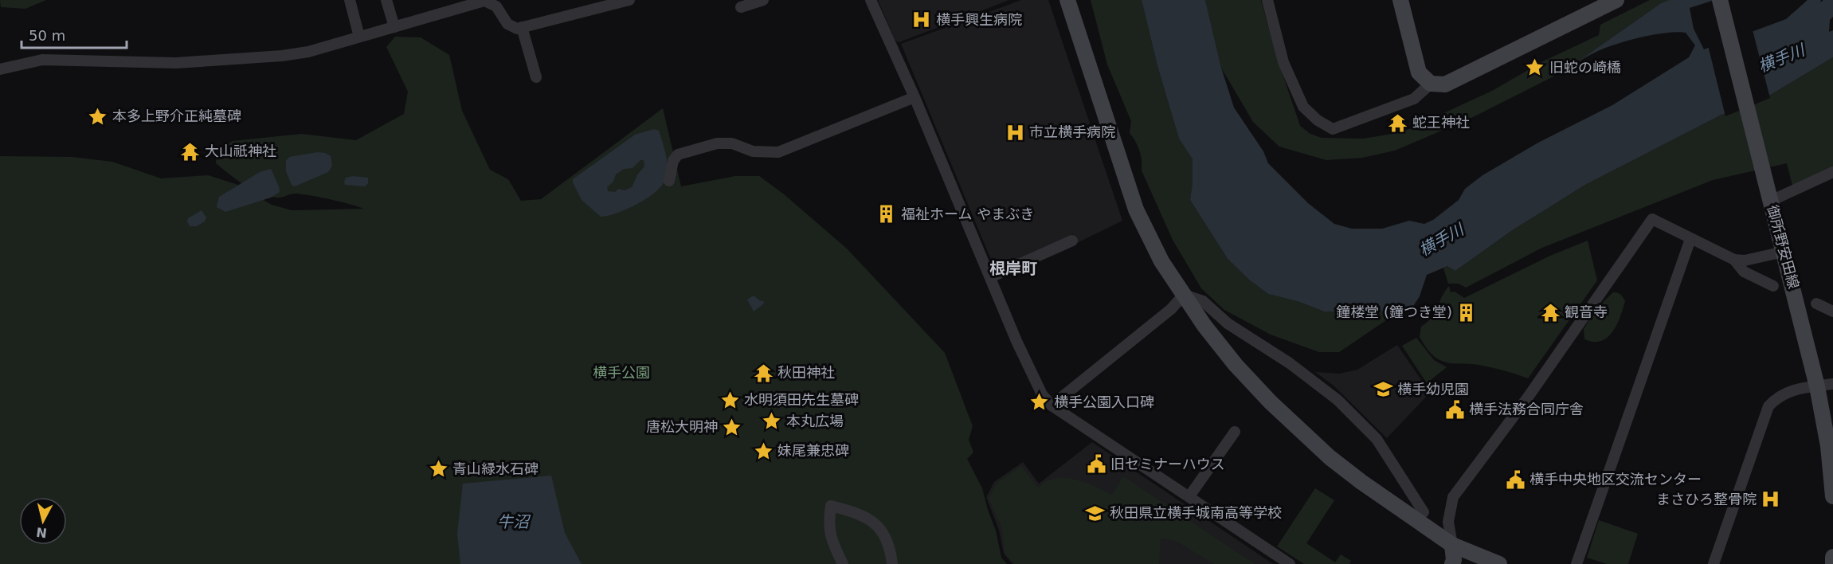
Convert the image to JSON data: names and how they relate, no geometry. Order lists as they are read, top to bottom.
{
  "streets": {
    "main road": ["御所野安田線"]
  },
  "districts": ["根岸町"],
  "water": ["横手川", "牛沼"],
  "parks": ["横手公園"],
  "places": {
    "hospital": ["横手興生病院", "市立横手病院", "まさひろ整骨院"],
    "place": [
      "旧蛇の崎橋",
      "本多上野介正純墓碑",
      "水明須田先生墓碑",
      "横手公園入口碑",
      "本丸広場",
      "唐松大明神",
      "妹尾兼忠碑",
      "青山緑水石碑"
    ],
    "temple": [
      "蛇王神社",
      "大山祇神社",
      "観音寺",
      "秋田神社"
    ],
    "building": ["福祉ホーム やまぶき", "鐘楼堂 (鐘つき堂)"],
    "school or university": ["横手幼児園", "秋田県立横手城南高等学校"],
    "public building": ["横手法務合同庁舎", "旧セミナーハウス", "横手中央地区交流センター"]
  },
  "scale_bar": "50 m",
  "north": "bottom"
}
